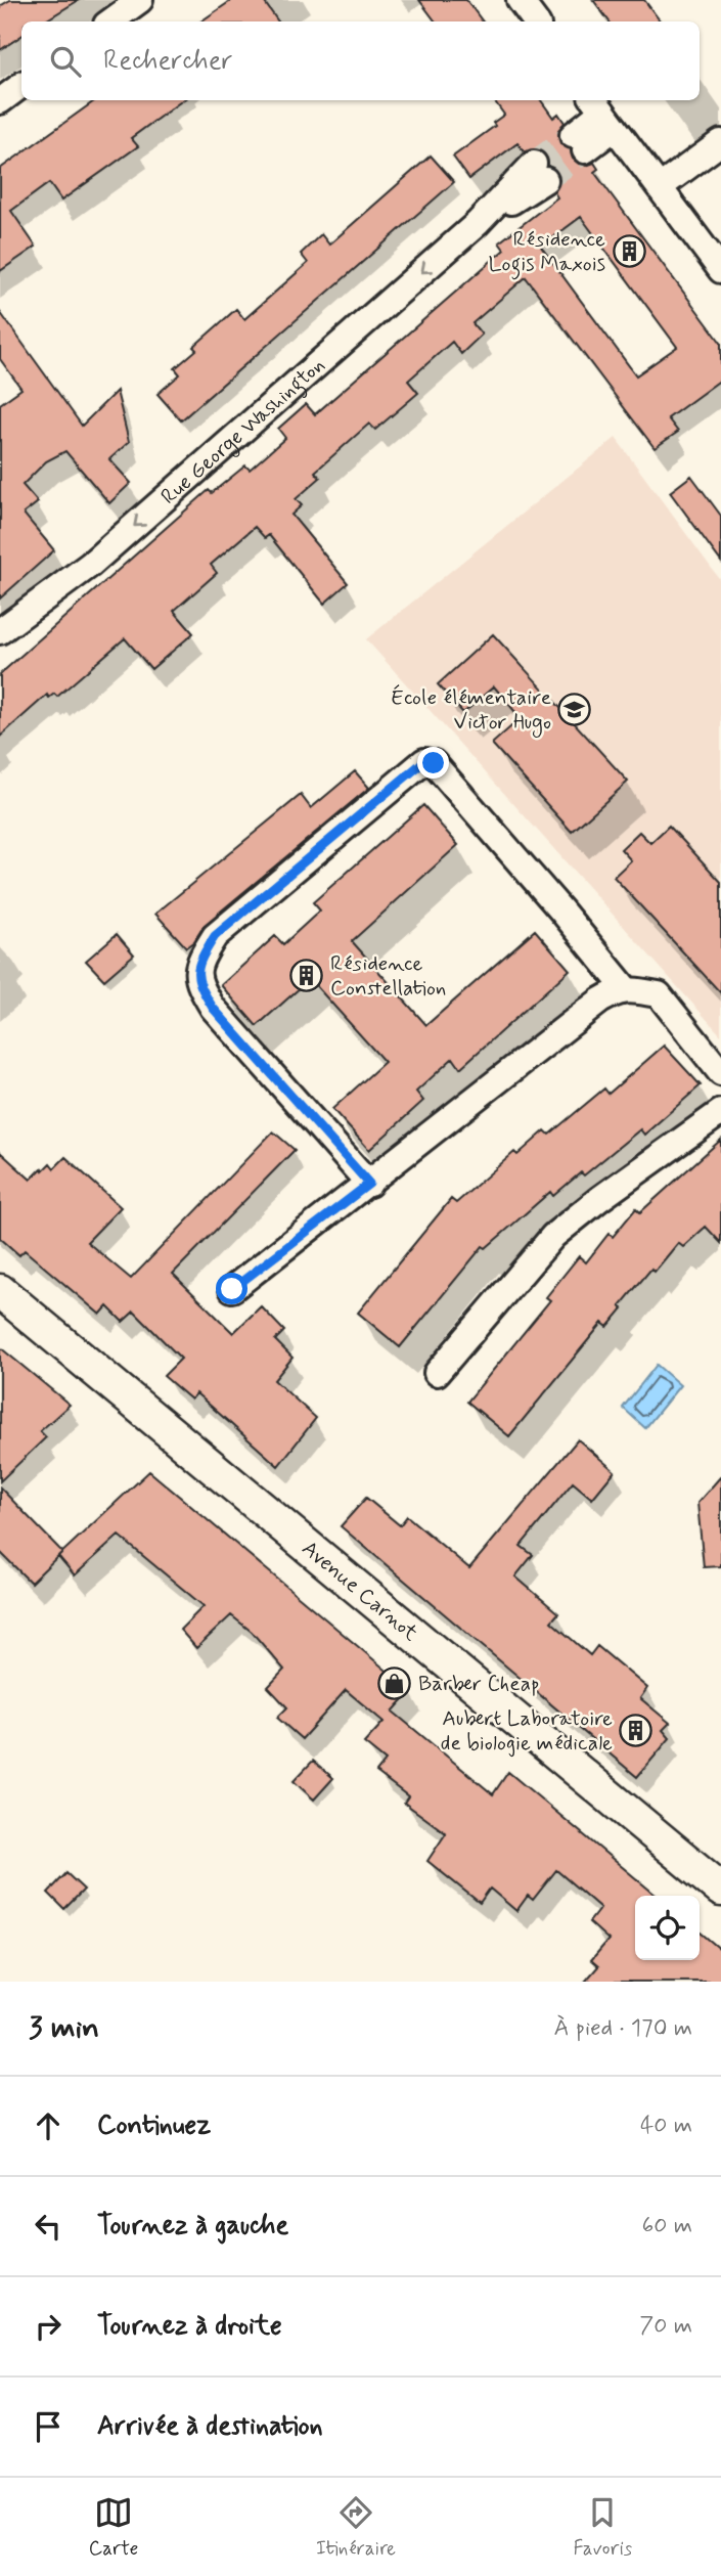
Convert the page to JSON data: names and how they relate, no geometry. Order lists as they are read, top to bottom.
{
  "streets": {
    "street": ["Rue George Washington", "Avenue Carnot"]
  },
  "one_way": ["Rue George Washington"],
  "places": {
    "building": ["Résidence Logis Maxois", "Résidence Constellation", "Aubert Laboratoire de biologie médicale"],
    "school or university": ["École élémentaire Victor Hugo"],
    "shop": ["Barber Cheap"]
  },
  "page": {
    "search": "Rechercher",
    "heading": ["3 min", "À pied · 170 m"],
    "list": [
      ["Continuez", "40 m"],
      ["Tournez à gauche", "60 m"],
      ["Tournez à droite", "70 m"],
      "Arrivée à destination"
    ],
    "nav": ["Carte", "Itinéraire", "Favoris"]
  }
}
